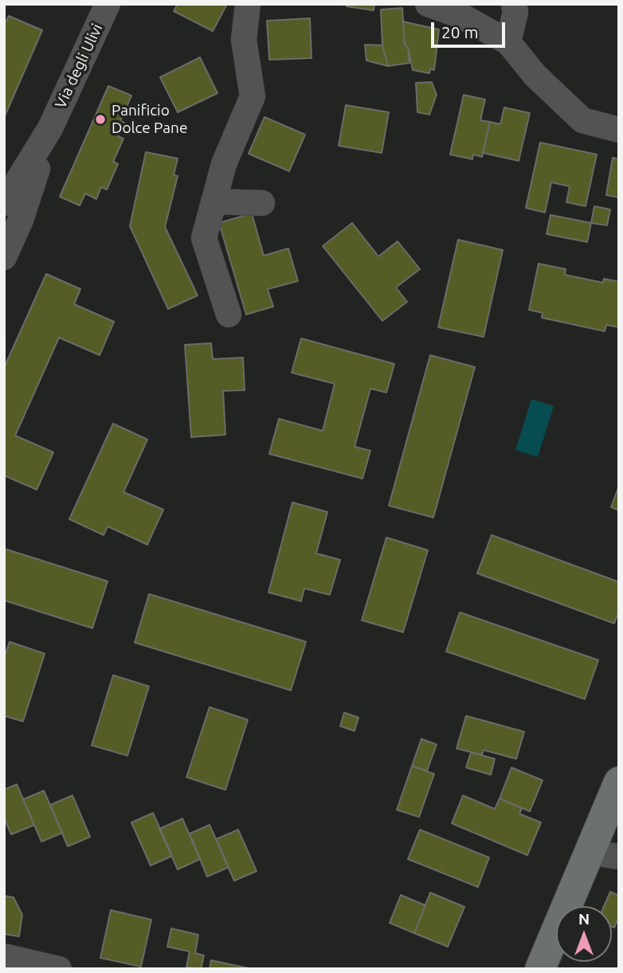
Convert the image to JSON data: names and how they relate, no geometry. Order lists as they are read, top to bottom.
{
  "streets": {
    "street": ["Via degli Ulivi"]
  },
  "places": ["Panificio Dolce Pane"],
  "scale_bar": "20 m",
  "north": "top"
}
